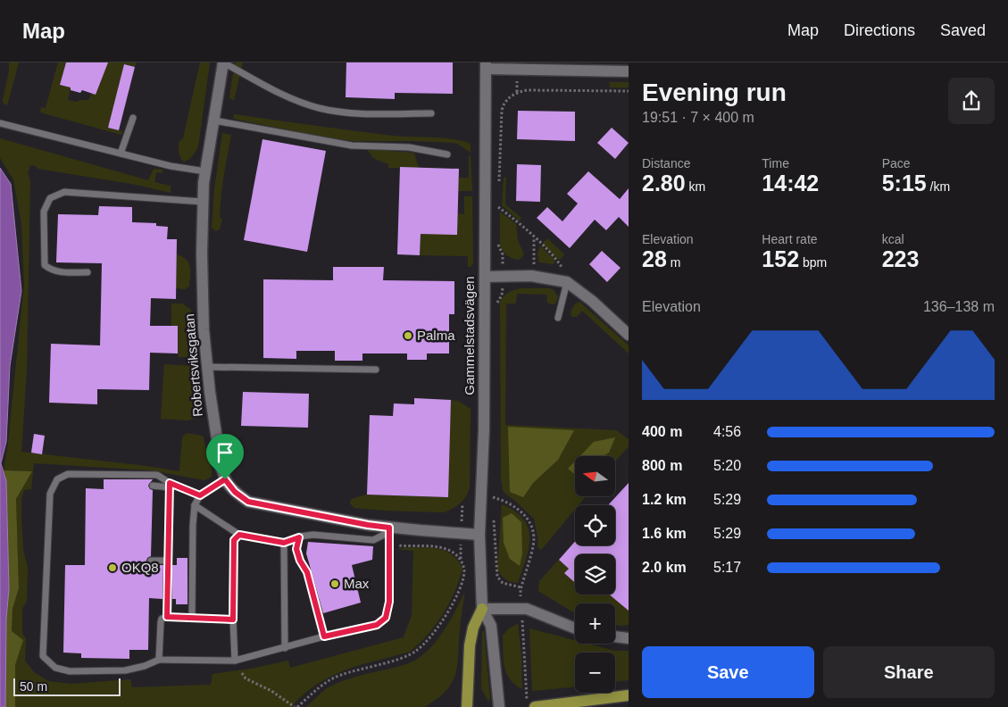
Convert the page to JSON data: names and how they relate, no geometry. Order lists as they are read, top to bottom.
{
  "streets": {
    "street": ["Gammelstadsvägen", "Robertsviksgatan"]
  },
  "crossings": [
    ["Gammelstadsvägen", "Robertsviksgatan"]
  ],
  "places": ["Palma", "OKQ8", "Max"],
  "scale_bar": "50 m",
  "north": "left",
  "page": {
    "header": "Map",
    "nav": ["Map", "Directions", "Saved"],
    "heading": ["Evening run", "19:51 · 7 × 400 m"],
    "stats": [
      ["Distance", "2.80 km"],
      ["Time", "14:42"],
      ["Pace", "5:15 /km"],
      ["Elevation", "28 m"],
      ["Heart rate", "152 bpm"],
      ["kcal", "223"]
    ],
    "chart": ["Elevation", "136–138 m"],
    "list": [
      {
        "name": "400 m",
        "note": "4:56"
      },
      {
        "name": "800 m",
        "note": "5:20"
      },
      {
        "name": "1.2 km",
        "note": "5:29"
      },
      {
        "name": "1.6 km",
        "note": "5:29"
      },
      {
        "name": "2.0 km",
        "note": "5:17"
      }
    ],
    "map_buttons": ["+", "−"],
    "buttons": ["Save", "Share"],
    "scale": "50 m"
  }
}
